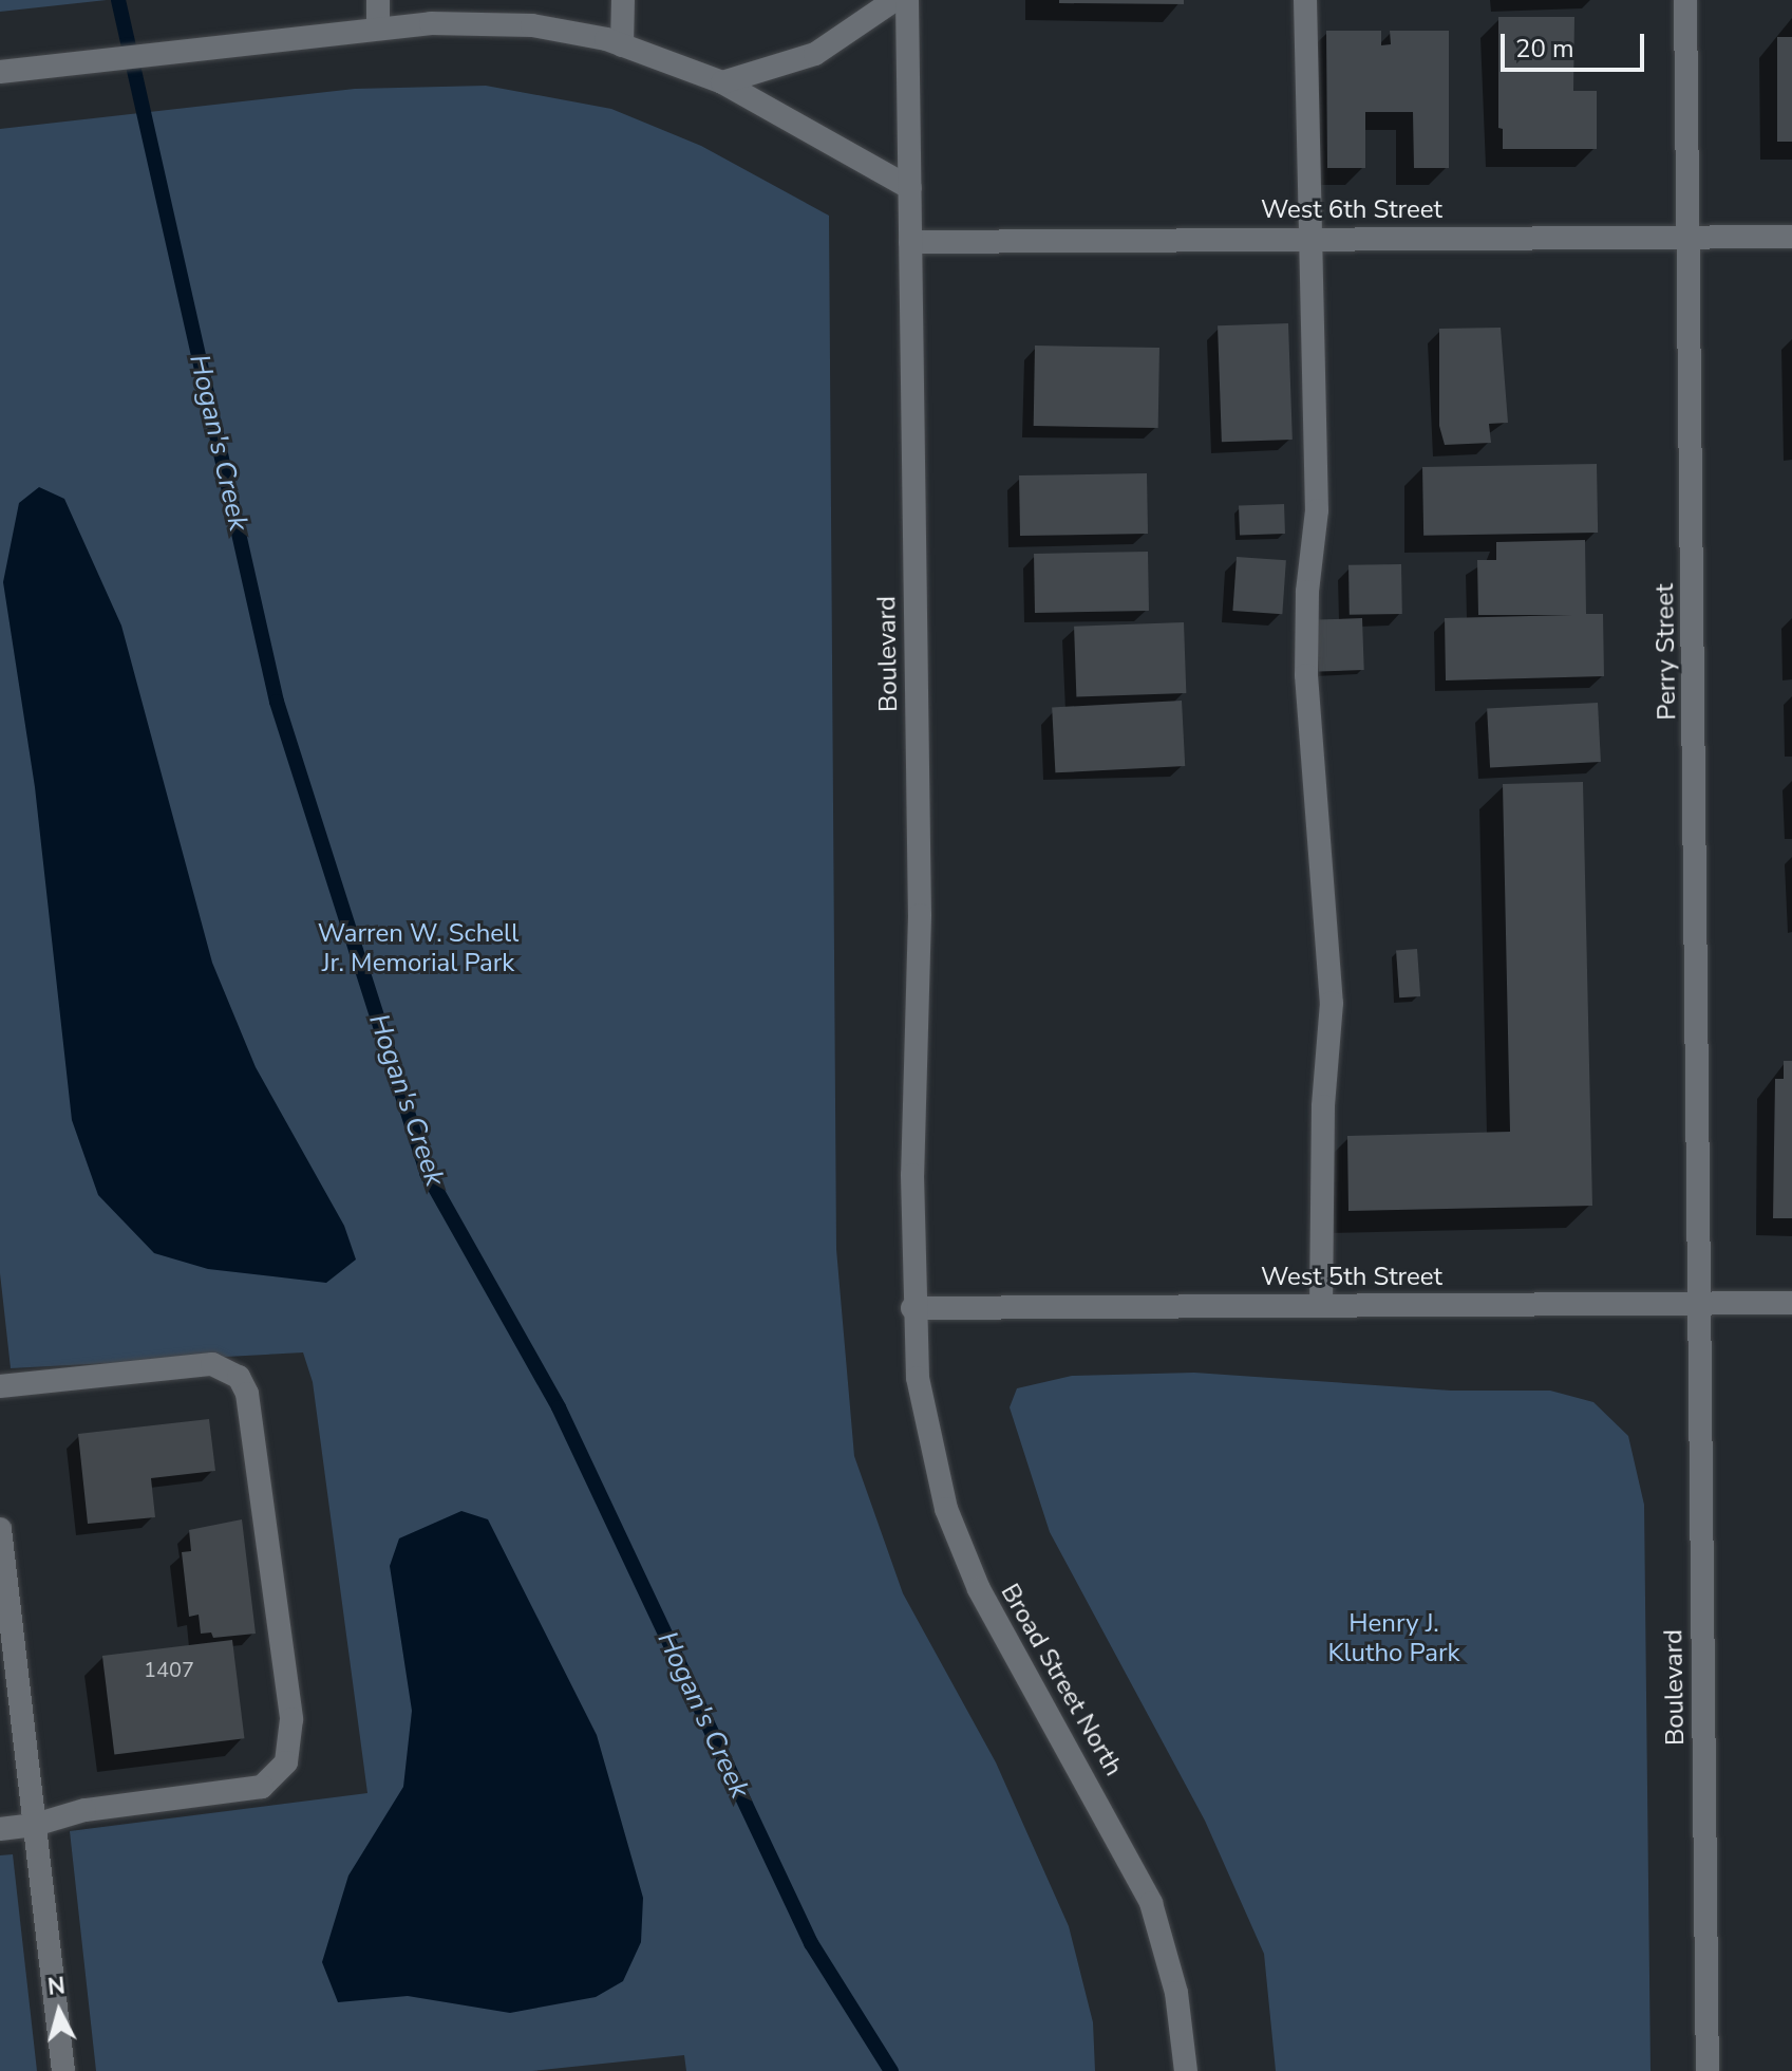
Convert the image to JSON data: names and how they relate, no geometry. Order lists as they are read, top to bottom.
{
  "streets": {
    "street": [
      "West 6th Street",
      "Perry Street",
      "Boulevard",
      "West 5th Street",
      "Broad Street North"
    ]
  },
  "crossings": [
    ["West 6th Street", "Perry Street"],
    ["West 6th Street", "Boulevard"],
    ["Perry Street", "Boulevard"],
    ["Perry Street", "West 5th Street"],
    ["Boulevard", "West 5th Street"],
    ["Boulevard", "Broad Street North"],
    ["West 5th Street", "Broad Street North"]
  ],
  "water": ["Hogan's Creek"],
  "parks": ["Warren W. Schell Jr. Memorial Park", "Henry J. Klutho Park"],
  "house_numbers": ["1407"],
  "scale_bar": "20 m",
  "north": "top"
}
